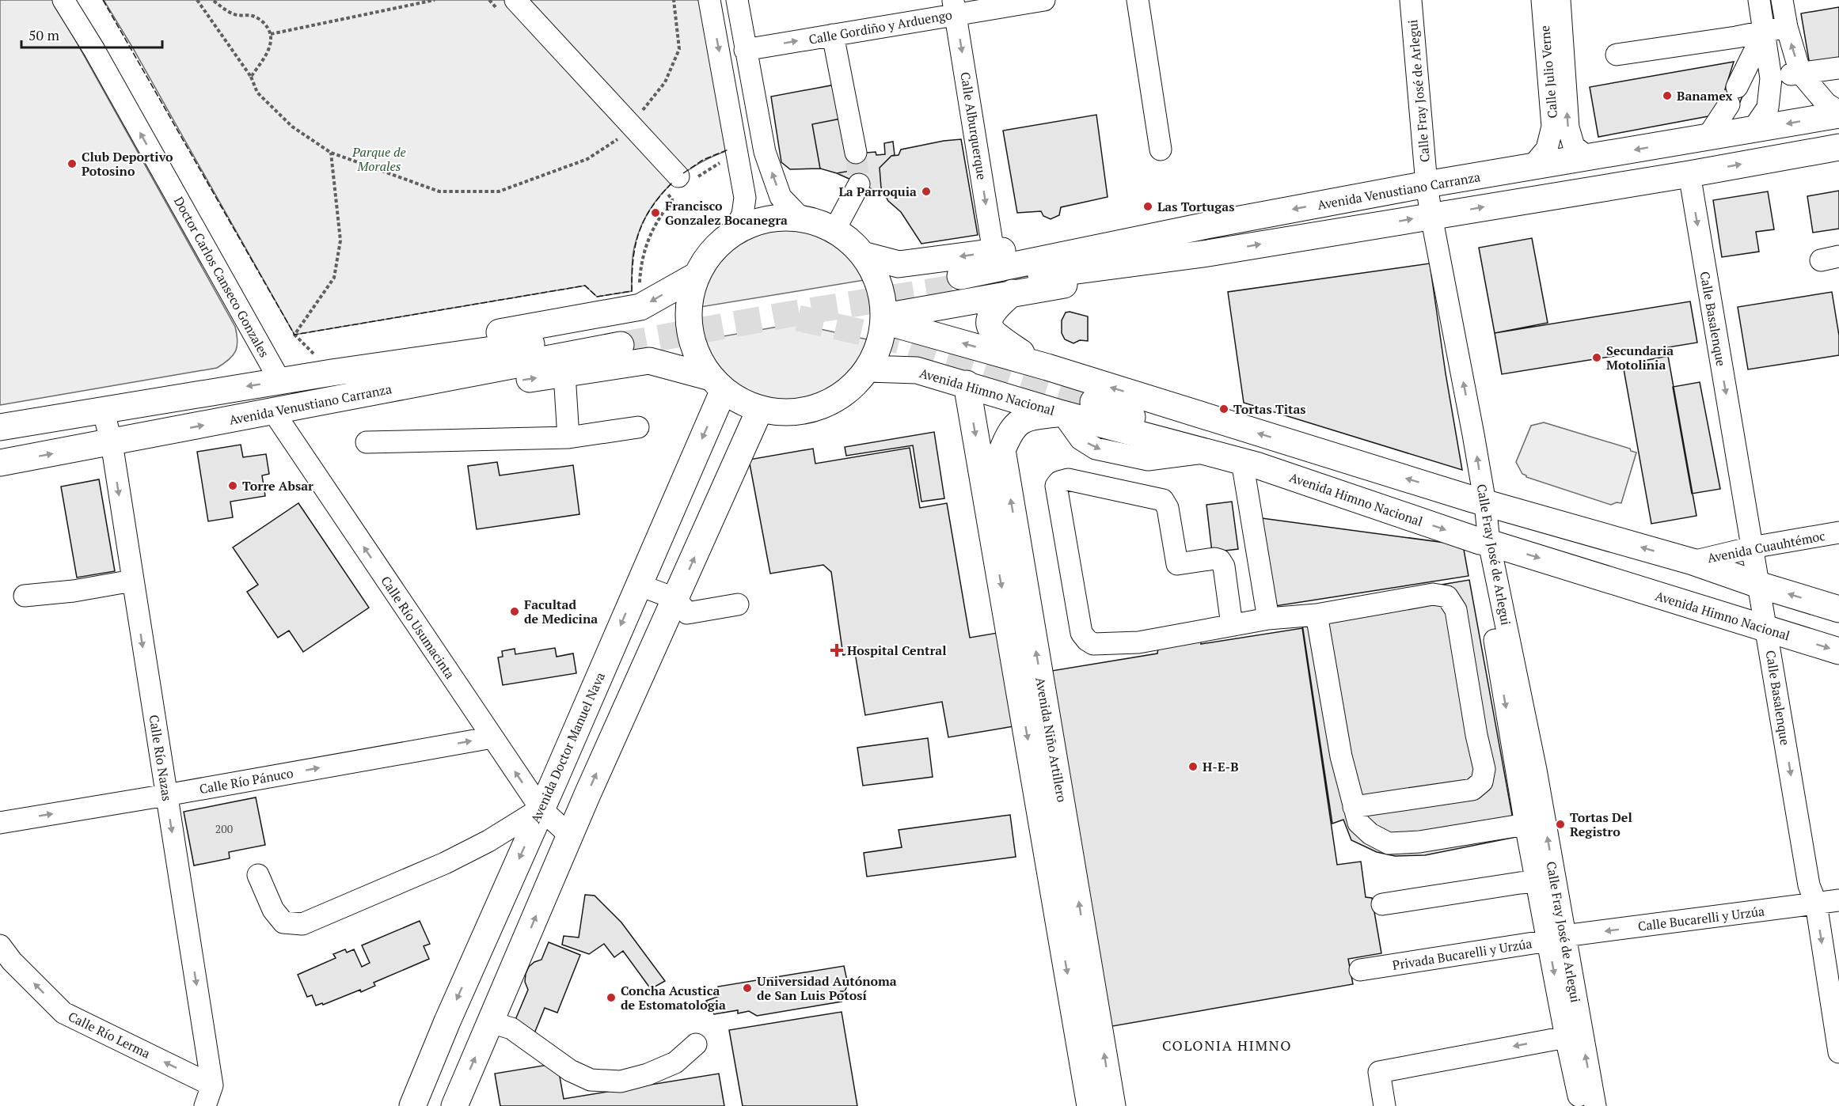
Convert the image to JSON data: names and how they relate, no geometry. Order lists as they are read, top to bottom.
{
  "streets": {
    "main road": [
      "Avenida Venustiano Carranza",
      "Avenida Himno Nacional",
      "Avenida Niño Artillero",
      "Avenida Doctor Manuel Nava"
    ],
    "street": [
      "Calle Gordiño y Arduengo",
      "Calle Julio Verne",
      "Calle Fray José de Arlegui",
      "Calle Alburquerque",
      "Doctor Carlos Canseco Gonzales",
      "Calle Basalenque",
      "Avenida Cuauhtémoc",
      "Calle Río Usumacinta",
      "Calle Río Nazas",
      "Calle Río Pánuco",
      "Calle Bucarelli y Urzúa",
      "Privada Bucarelli y Urzúa",
      "Calle Río Lerma"
    ]
  },
  "crossings": [
    ["Calle Gordiño y Arduengo", "Calle Alburquerque"],
    ["Calle Julio Verne", "Avenida Venustiano Carranza"],
    ["Calle Fray José de Arlegui", "Avenida Venustiano Carranza"],
    ["Calle Fray José de Arlegui", "Avenida Himno Nacional"],
    ["Calle Fray José de Arlegui", "Calle Bucarelli y Urzúa"],
    ["Calle Fray José de Arlegui", "Privada Bucarelli y Urzúa"],
    ["Avenida Venustiano Carranza", "Doctor Carlos Canseco Gonzales"],
    ["Avenida Venustiano Carranza", "Calle Basalenque"],
    ["Avenida Venustiano Carranza", "Calle Río Usumacinta"],
    ["Avenida Venustiano Carranza", "Calle Río Nazas"],
    ["Calle Basalenque", "Avenida Himno Nacional"],
    ["Calle Basalenque", "Avenida Cuauhtémoc"],
    ["Calle Basalenque", "Calle Bucarelli y Urzúa"],
    ["Avenida Himno Nacional", "Avenida Niño Artillero"],
    ["Calle Río Usumacinta", "Avenida Doctor Manuel Nava"],
    ["Calle Río Usumacinta", "Calle Río Pánuco"],
    ["Calle Río Nazas", "Calle Río Pánuco"],
    ["Calle Río Nazas", "Calle Río Lerma"],
    ["Calle Bucarelli y Urzúa", "Privada Bucarelli y Urzúa"]
  ],
  "one_way": [
    "Doctor Carlos Canseco Gonzales",
    "Calle Basalenque",
    "Calle Río Usumacinta",
    "Calle Río Nazas",
    "Calle Río Pánuco",
    "Calle Bucarelli y Urzúa",
    "Calle Río Lerma"
  ],
  "districts": ["COLONIA HIMNO"],
  "parks": ["Parque de Morales"],
  "places": {
    "other": [
      "Banamex",
      "Club Deportivo Potosino",
      "La Parroquia",
      "Las Tortugas",
      "Francisco Gonzalez Bocanegra",
      "Secundaria Motolinia",
      "Tortas Titas",
      "Torre Absar",
      "Facultad de Medicina",
      "H-E-B",
      "Tortas Del Registro",
      "Universidad Autónoma de San Luis Potosí",
      "Concha Acustica de Estomatologia"
    ],
    "health": ["Hospital Central"]
  },
  "house_numbers": ["200"],
  "scale_bar": "50 m"
}
